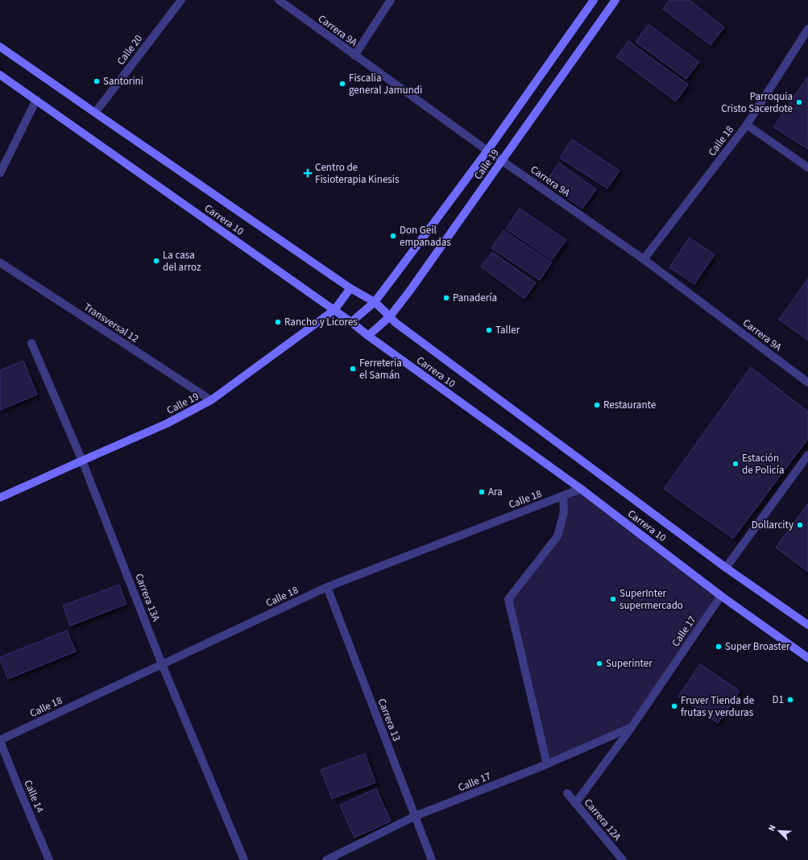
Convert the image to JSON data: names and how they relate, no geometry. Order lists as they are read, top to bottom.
{
  "streets": {
    "main road": ["Calle 19", "Carrera 10"],
    "street": [
      "Carrera 9A",
      "Calle 20",
      "Calle 18",
      "Transversal 12",
      "Carrera 13A",
      "Calle 17",
      "Carrera 13",
      "Calle 14",
      "Carrera 12A"
    ]
  },
  "crossings": [
    ["Carrera 9A", "Calle 18"],
    ["Carrera 9A", "Calle 19"],
    ["Calle 20", "Carrera 10"],
    ["Calle 18", "Carrera 10"],
    ["Calle 18", "Carrera 13A"],
    ["Calle 18", "Carrera 13"],
    ["Calle 18", "Calle 14"],
    ["Calle 19", "Carrera 10"],
    ["Calle 19", "Transversal 12"],
    ["Calle 19", "Carrera 13A"],
    ["Carrera 10", "Calle 17"],
    ["Calle 17", "Carrera 13"],
    ["Calle 17", "Carrera 12A"]
  ],
  "places": {
    "other": [
      "Santorini",
      "Fiscalia general Jamundi",
      "Parroquia Cristo Sacerdote",
      "Don Geil empanadas",
      "La casa del arroz",
      "Panadería",
      "Rancho y Licores",
      "Taller",
      "Ferreteria el Samán",
      "Restaurante",
      "Estación de Policía",
      "Ara",
      "Dollarcity",
      "SuperInter supermercado",
      "Super Broaster",
      "Superinter",
      "D1",
      "Fruver Tienda de frutas y verduras"
    ],
    "health": ["Centro de Fisioterapia Kinesis"]
  },
  "north": "top left"
}
